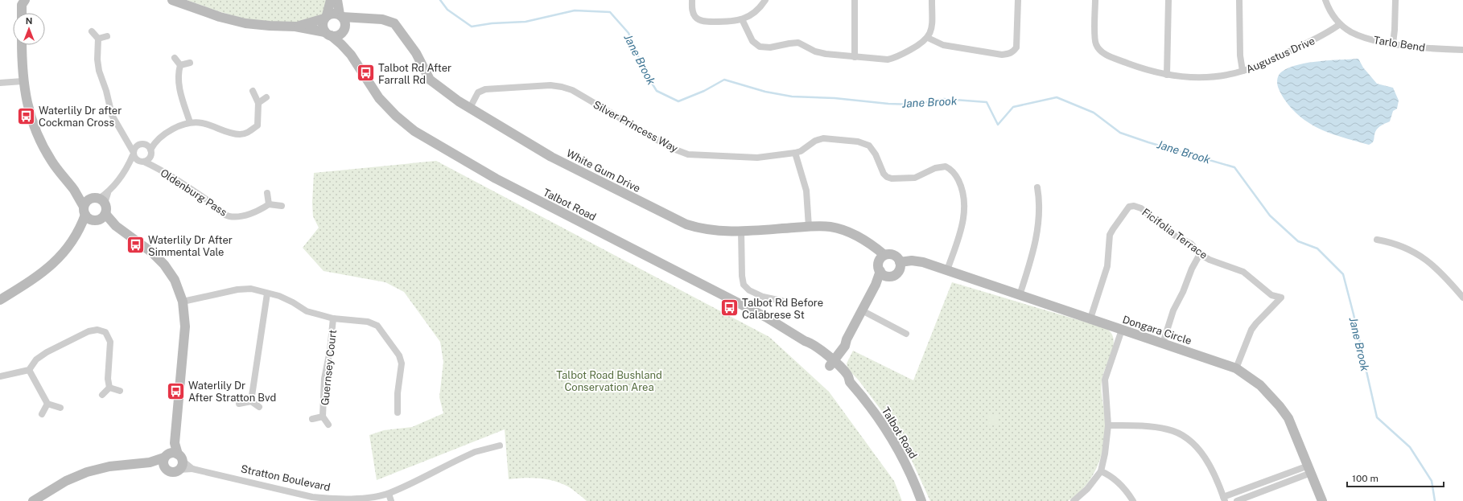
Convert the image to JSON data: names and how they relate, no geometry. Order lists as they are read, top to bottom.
{
  "streets": {
    "street": [
      "Tarlo Bend",
      "Augustus Drive",
      "Silver Princess Way",
      "White Gum Drive",
      "Oldenburg Pass",
      "Talbot Road",
      "Ficifolia Terrace",
      "Dongara Circle",
      "Guernsey Court",
      "Stratton Boulevard"
    ]
  },
  "crossings": [
    ["Tarlo Bend", "Augustus Drive"],
    ["Silver Princess Way", "White Gum Drive"],
    ["Silver Princess Way", "Dongara Circle"],
    ["White Gum Drive", "Talbot Road"],
    ["White Gum Drive", "Dongara Circle"],
    ["Ficifolia Terrace", "Dongara Circle"]
  ],
  "water": ["Jane Brook"],
  "parks": ["Talbot Road Bushland Conservation Area"],
  "places": {
    "bus stop": [
      "Talbot Rd After Farrall Rd",
      "Waterlily Dr after Cockman Cross",
      "Waterlily Dr After Simmental Vale",
      "Talbot Rd Before Calabrese St",
      "Waterlily Dr After Stratton Bvd"
    ]
  },
  "scale_bar": "100 m",
  "north": "top"
}
